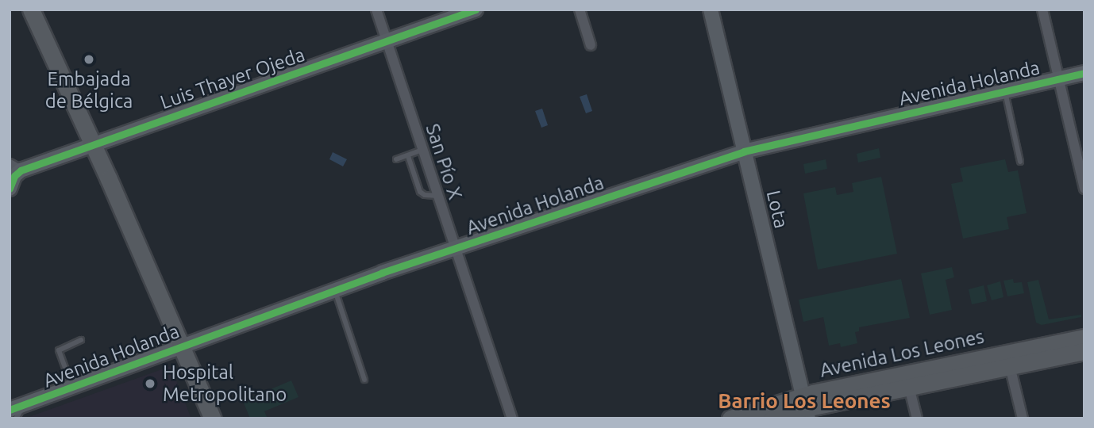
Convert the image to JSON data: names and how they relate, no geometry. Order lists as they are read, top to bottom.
{
  "streets": {
    "main road": ["Avenida Los Leones"],
    "street": [
      "Luis Thayer Ojeda",
      "Avenida Holanda",
      "San Pío X",
      "Lota"
    ]
  },
  "crossings": [
    ["Luis Thayer Ojeda", "San Pío X"],
    ["Avenida Holanda", "San Pío X"],
    ["Avenida Holanda", "Lota"],
    ["Lota", "Avenida Los Leones"]
  ],
  "districts": ["Barrio Los Leones"],
  "places": ["Embajada de Bélgica", "Hospital Metropolitano"]
}
